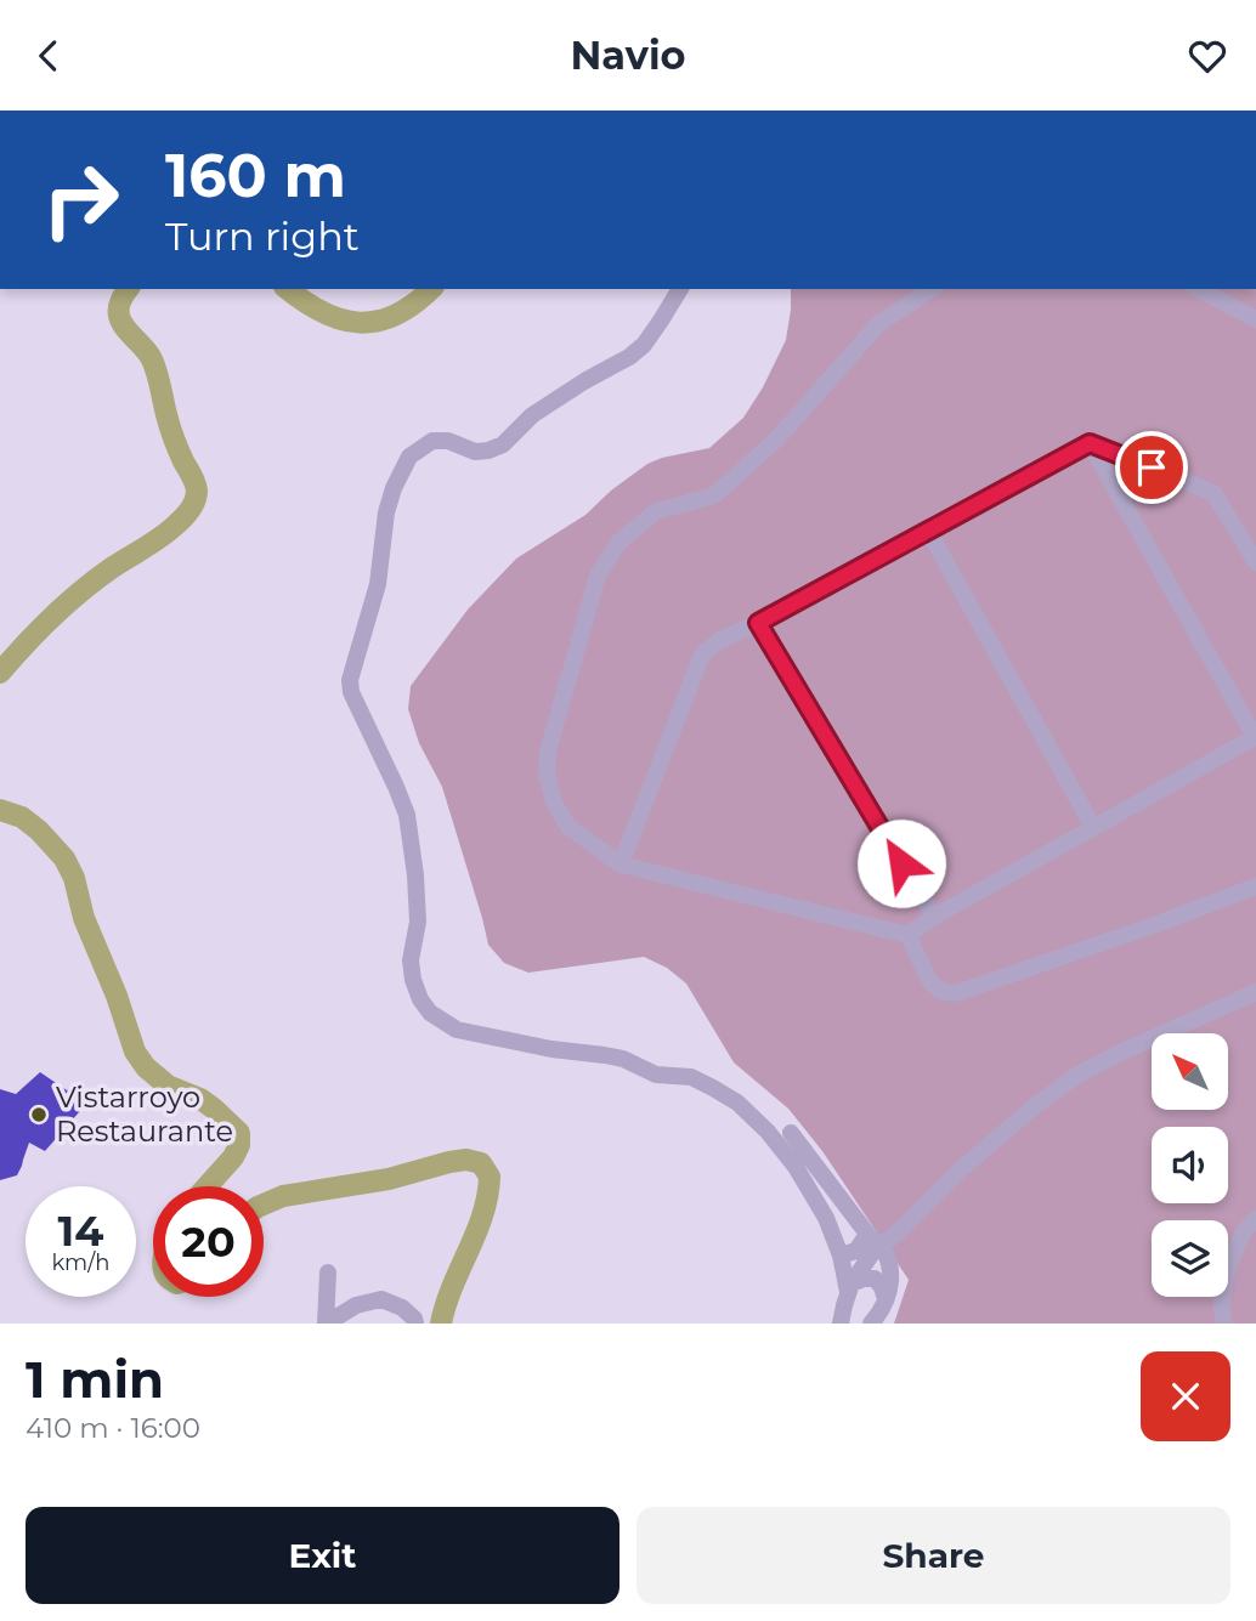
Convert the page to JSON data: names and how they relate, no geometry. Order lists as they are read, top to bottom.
{
  "places": ["Vistarroyo Restaurante"],
  "north": "top left",
  "page": {
    "header": "Navio",
    "turn": ["160 m", "Turn right"],
    "speed": "14 km/h",
    "limit": "20",
    "heading": ["1 min", "410 m · 16:00"],
    "buttons": ["Exit", "Share"]
  }
}
